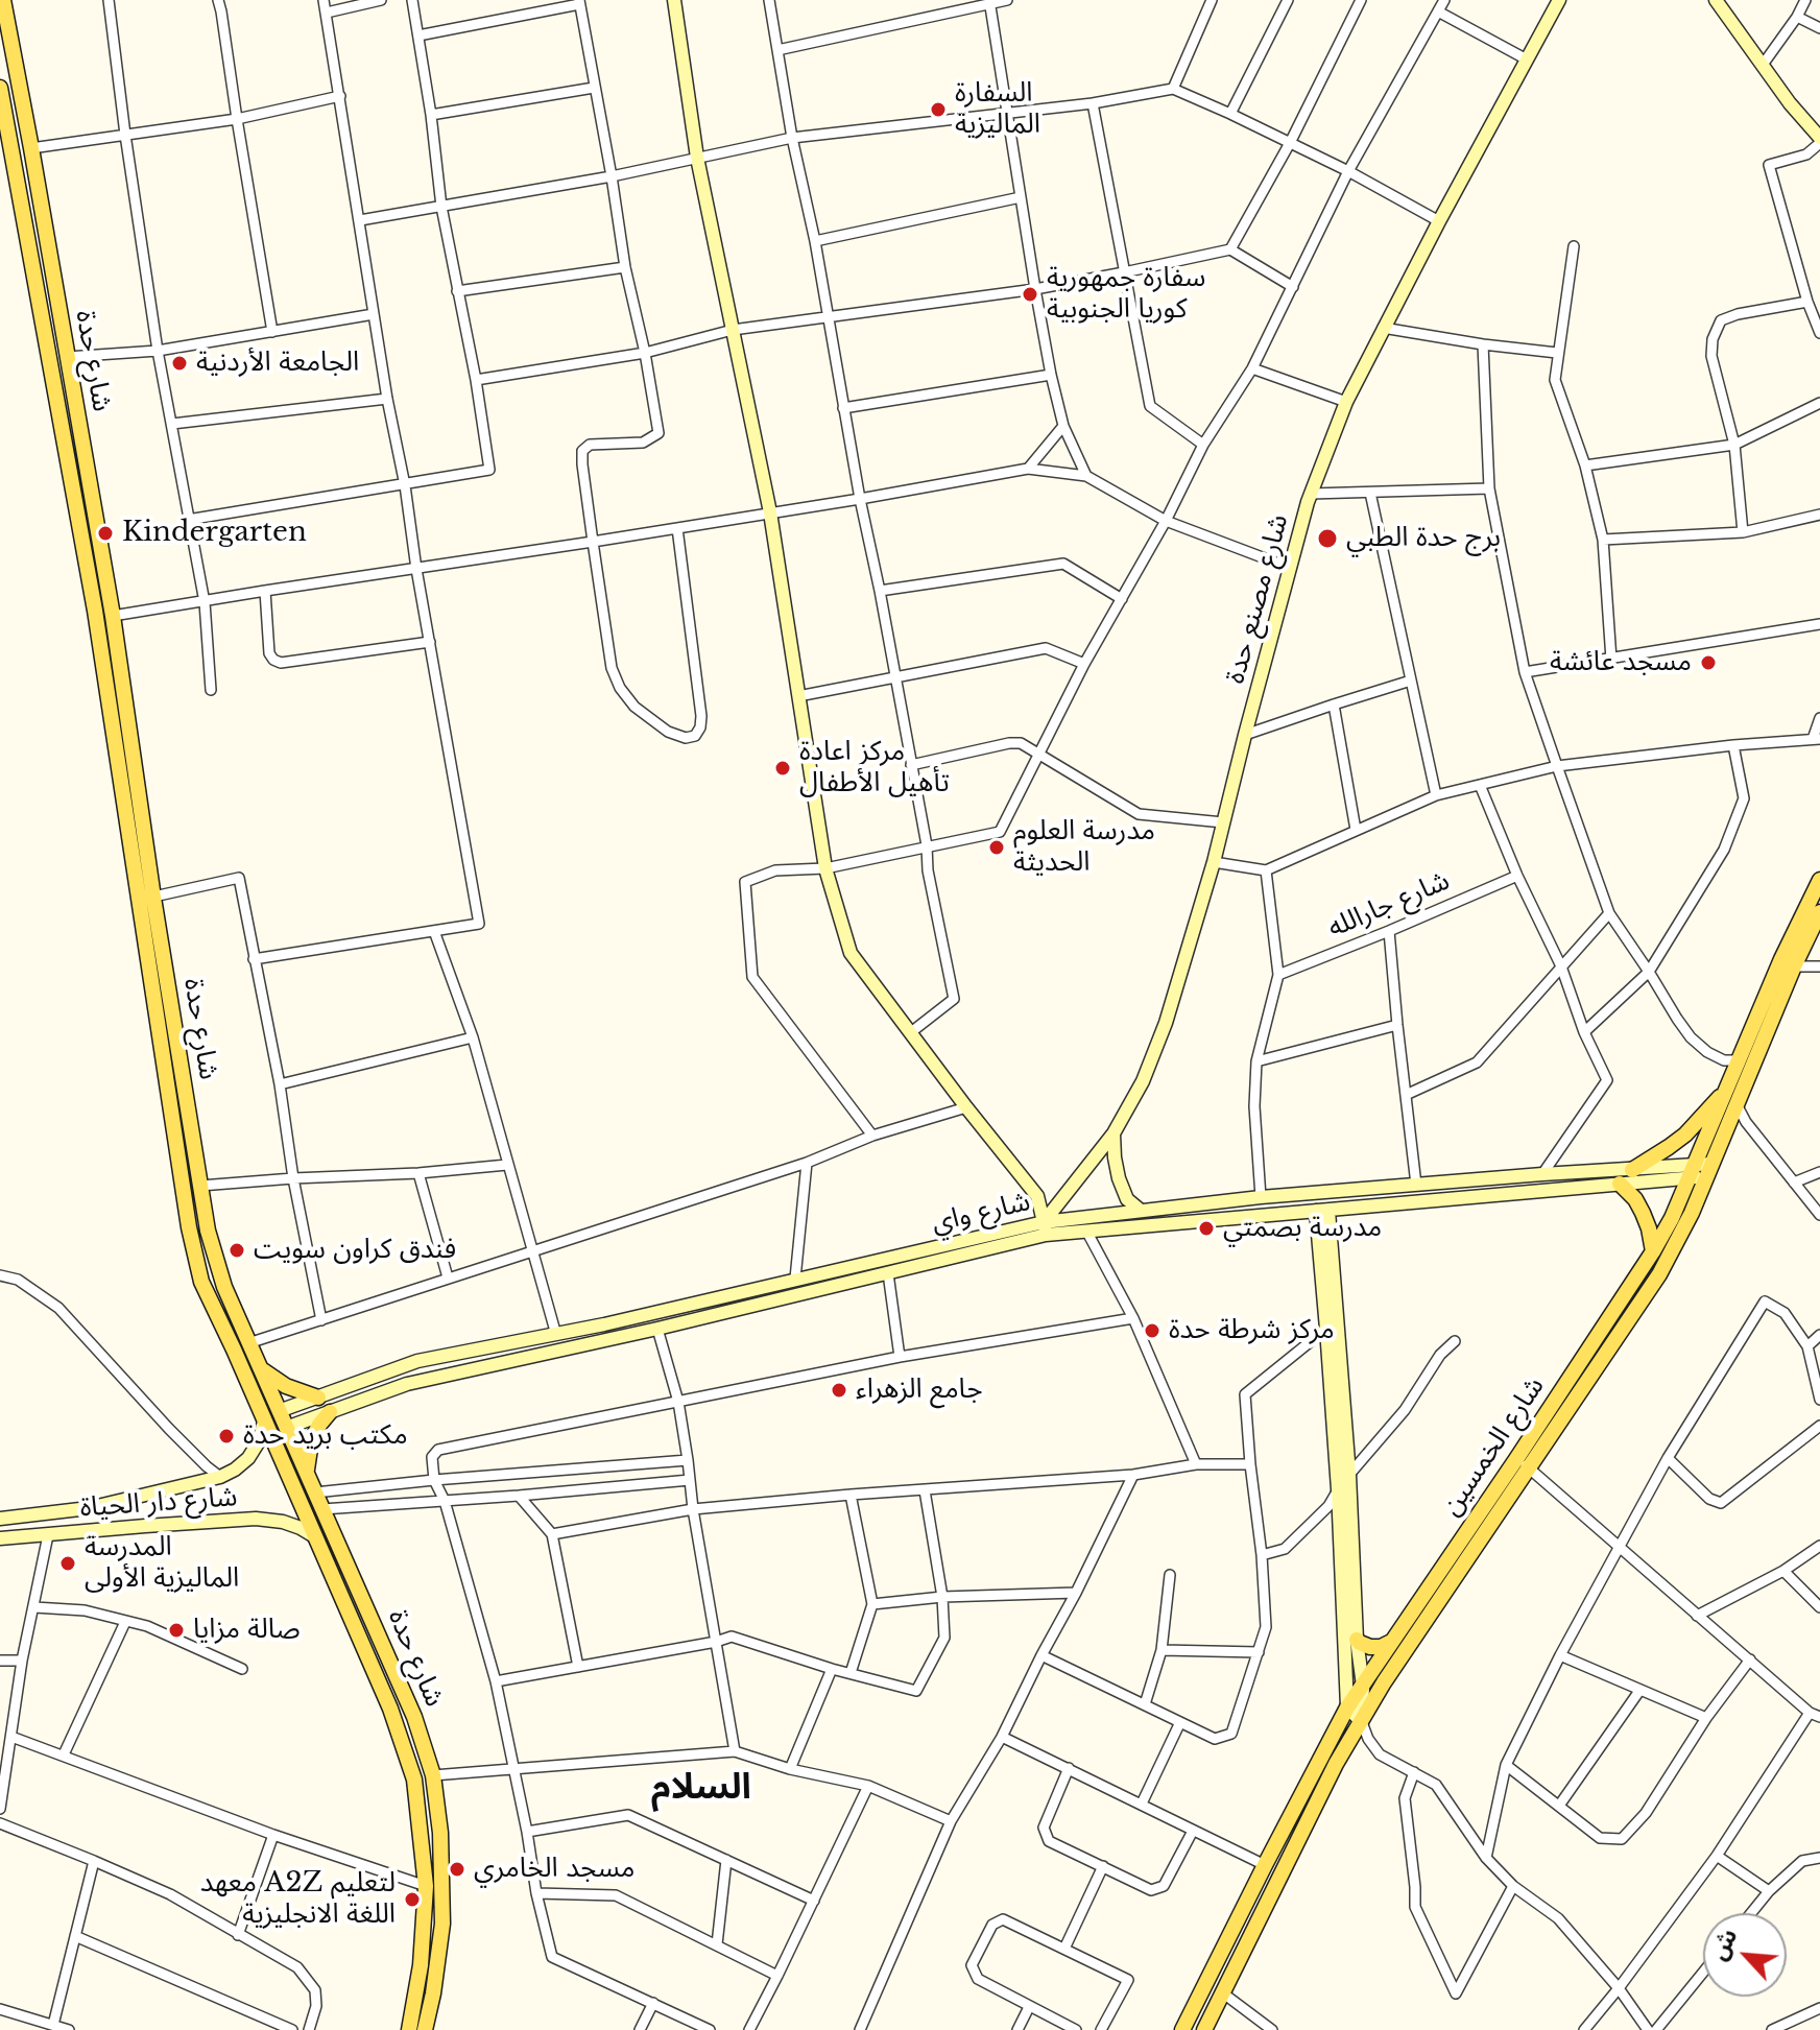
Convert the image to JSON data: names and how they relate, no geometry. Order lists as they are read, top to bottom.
{
  "streets": {
    "main road": ["شارع حدة", "شارع الخمسين"],
    "street": [
      "شارع مصنع حدة",
      "شارع جارالله",
      "شارع واي",
      "شارع دار الحياة"
    ]
  },
  "crossings": [
    ["شارع حدة", "شارع واي"],
    ["شارع حدة", "شارع دار الحياة"],
    ["شارع مصنع حدة", "شارع واي"],
    ["شارع واي", "شارع الخمسين"]
  ],
  "districts": ["السلام"],
  "places": [
    "السفارة الماليزية",
    "سفارة جمهورية كوريا الجنوبية",
    "الجامعة الأردنية",
    "Kindergarten",
    "برج حدة الطبي",
    "مسجد عائشة",
    "مركز اعادة تأهيل الأطفال",
    "مدرسة العلوم الحديثة",
    "مدرسة بصمتي",
    "فندق كراون سويت",
    "مركز شرطة حدة",
    "جامع الزهراء",
    "مكتب بريد حدة",
    "المدرسة الماليزية الأولى",
    "صالة مزايا",
    "مسجد الخامري",
    "معهد A2Z لتعليم اللغة الانجليزية"
  ],
  "north": "top left"
}
